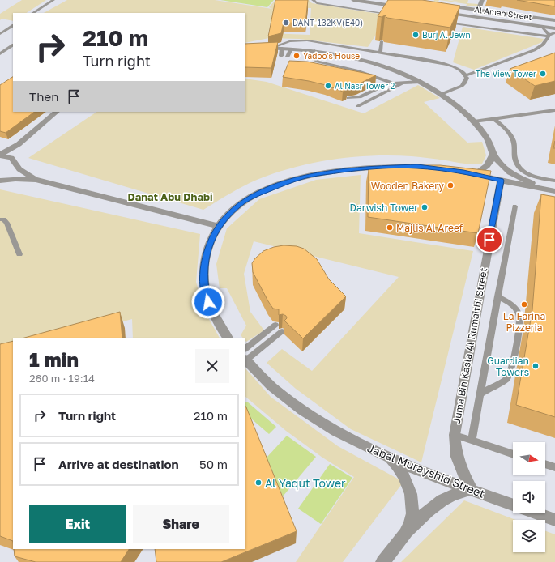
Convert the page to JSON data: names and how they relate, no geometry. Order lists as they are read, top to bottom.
{
  "streets": {
    "street": ["Al Aman Street", "Juma Bin Kasla Al Rumaithi Street", "Jabal Murayshid Street"]
  },
  "crossings": [
    ["Juma Bin Kasla Al Rumaithi Street", "Jabal Murayshid Street"]
  ],
  "districts": ["Danat Abu Dhabi"],
  "places": [
    "DANT-132KV(E40)",
    "Burj Al Jewn",
    "Yadoo's House",
    "The View Tower",
    "Al Nasr Tower 2",
    "Wooden Bakery",
    "Darwish Tower",
    "Majlis Al Areef",
    "La Farina Pizzeria",
    "Guardian Towers",
    "Al Yaqut Tower"
  ],
  "north": "right",
  "page": {
    "turn": ["210 m", "Turn right"],
    "then": "Then",
    "heading": ["1 min", "260 m · 19:14"],
    "list": [
      {
        "name": "Turn right",
        "value": "210 m"
      },
      {
        "name": "Arrive at destination",
        "value": "50 m"
      }
    ],
    "buttons": ["Exit", "Share"]
  }
}
